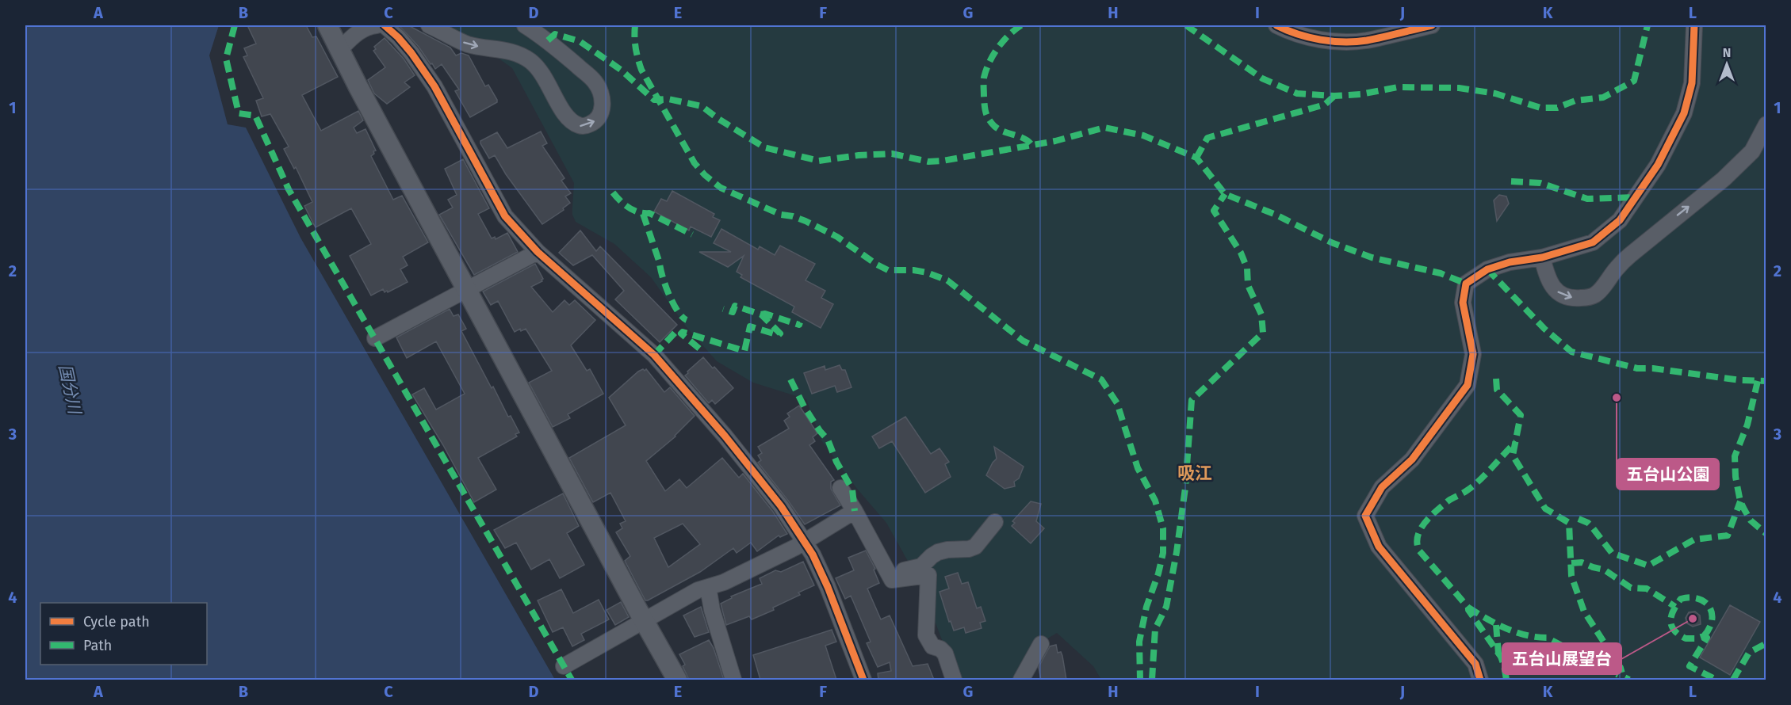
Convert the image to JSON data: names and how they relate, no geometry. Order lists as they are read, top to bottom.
{
  "districts": ["吸江"],
  "water": ["国分川"],
  "places": ["五台山公園", "五台山展望台"],
  "legend": ["Cycle path", "Path"],
  "north": "top",
  "grid": {
    "columns": [
      "A",
      "B",
      "C",
      "D",
      "E",
      "F",
      "G",
      "H",
      "I",
      "J",
      "K",
      "L"
    ],
    "rows": [
      "1",
      "2",
      "3",
      "4"
    ]
  }
}
